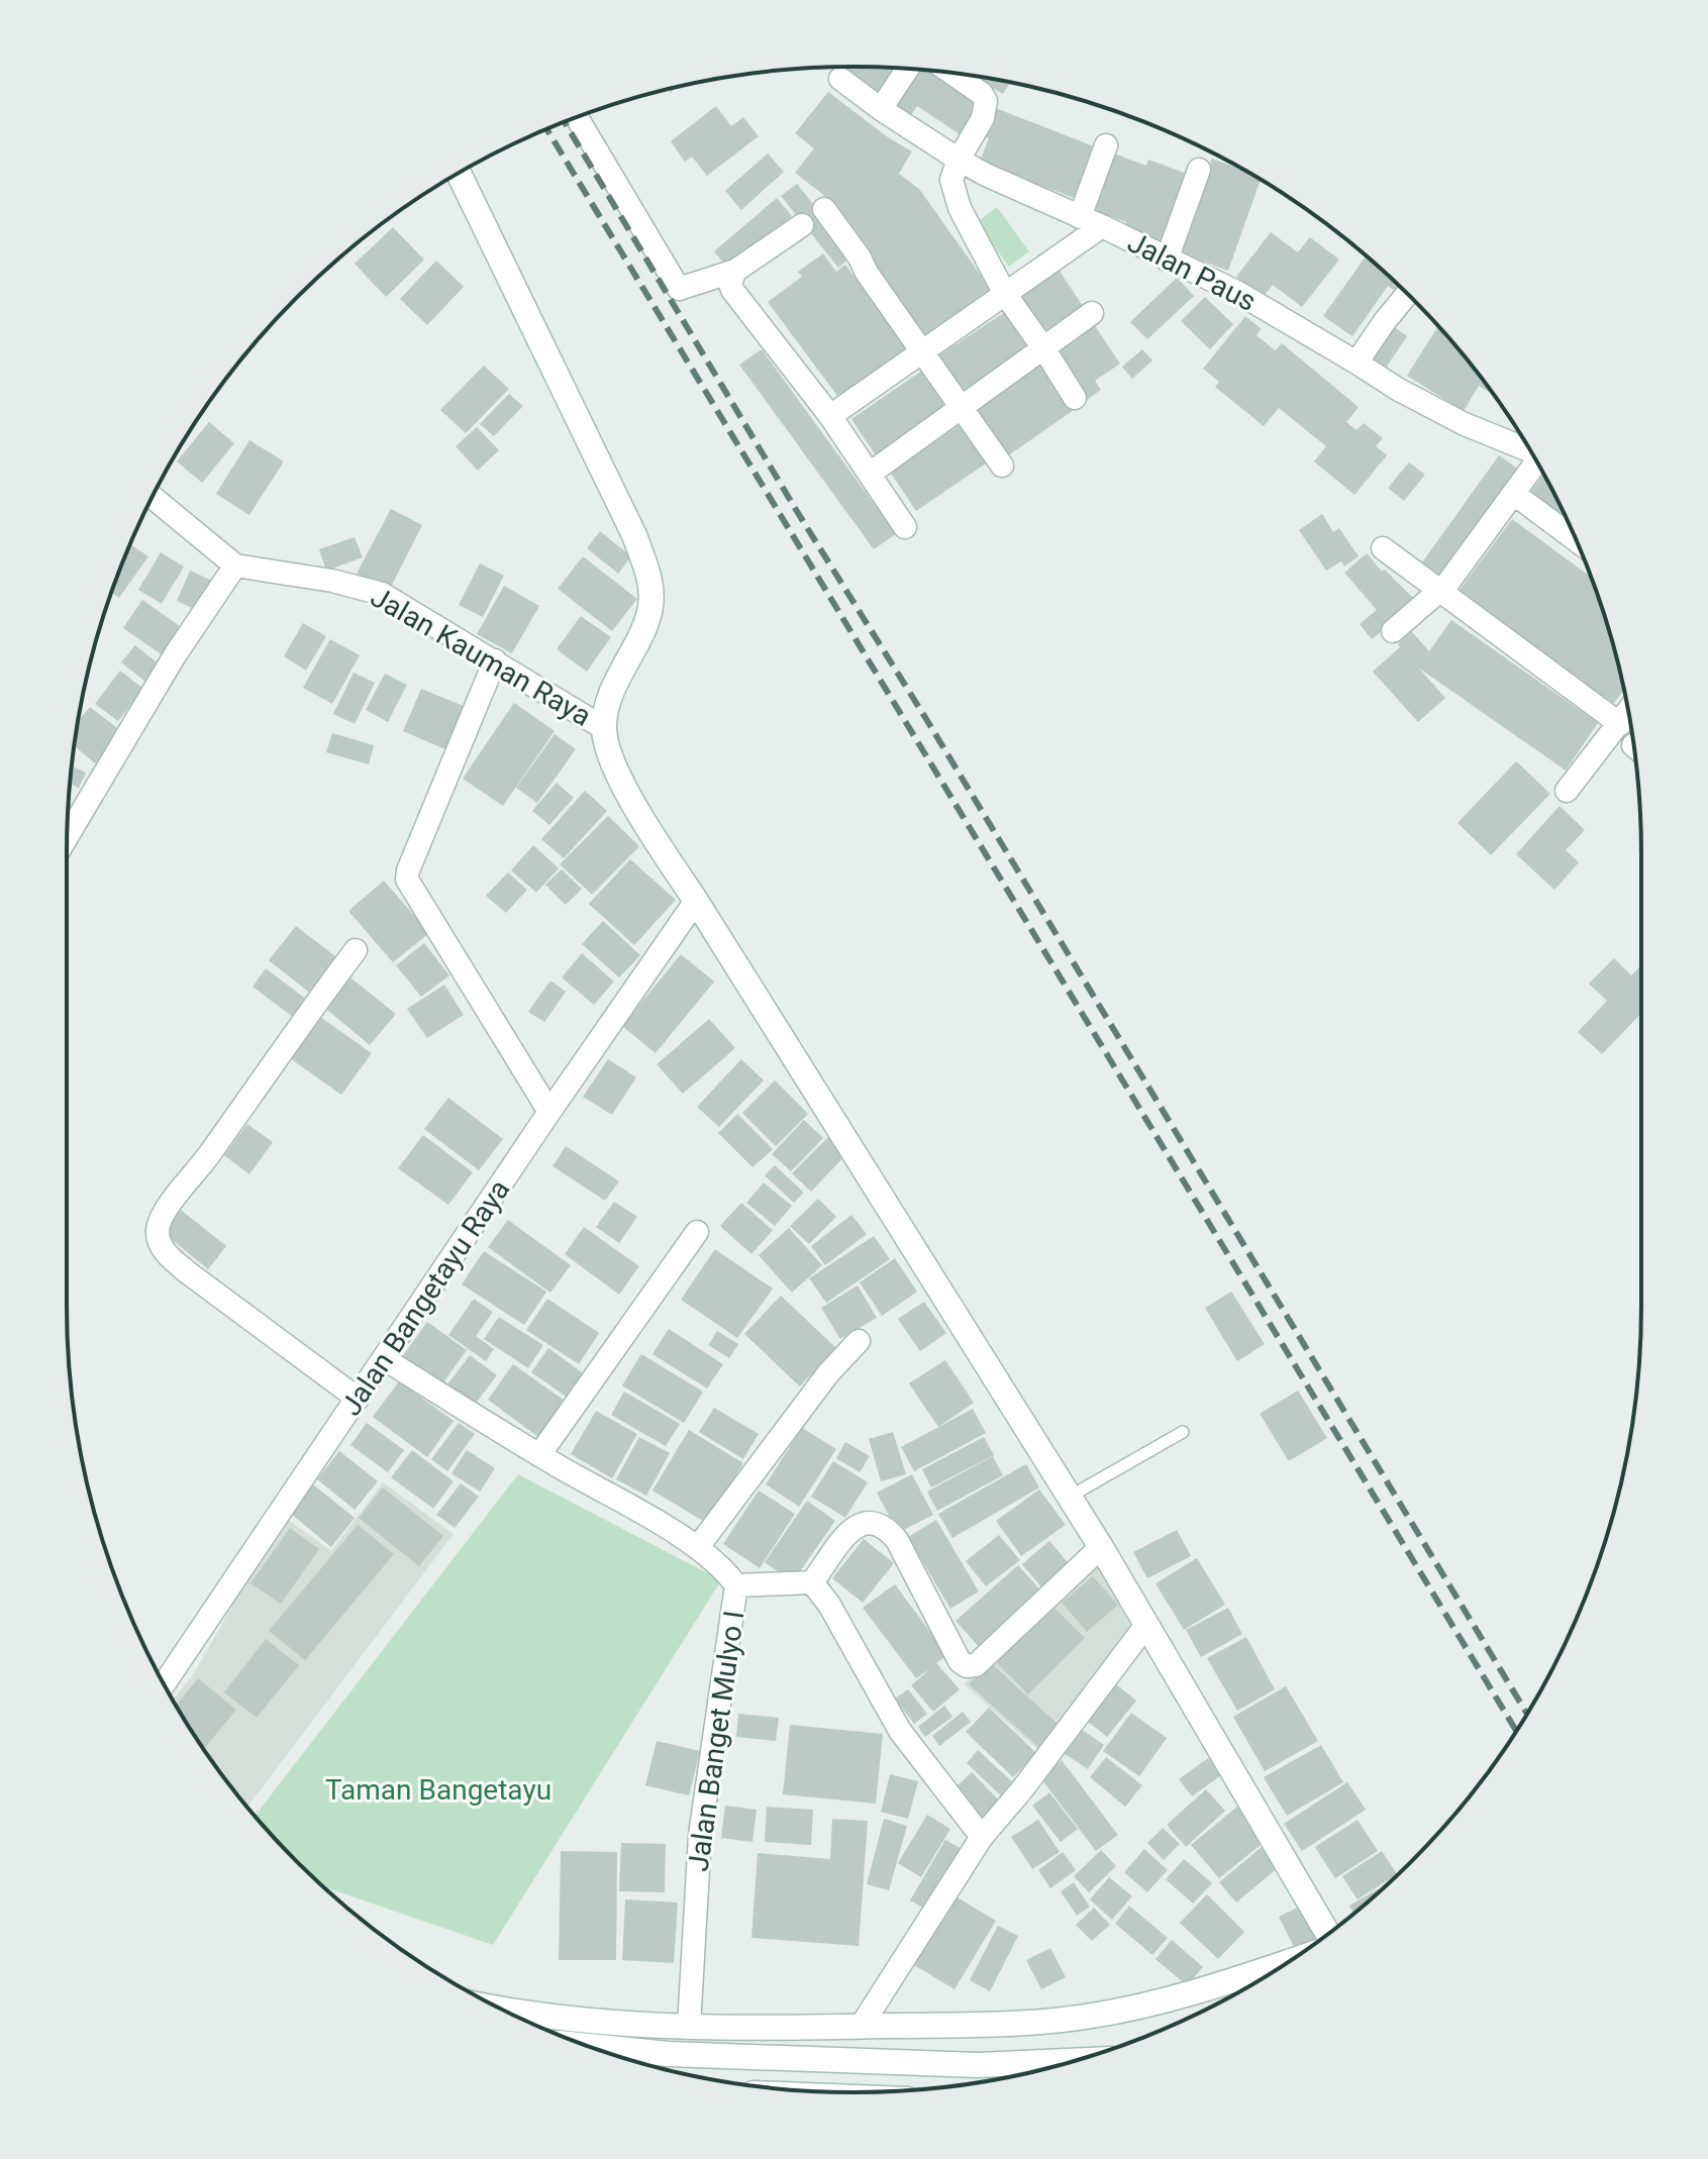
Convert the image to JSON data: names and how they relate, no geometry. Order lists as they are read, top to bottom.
{
  "streets": {
    "street": [
      "Jalan Paus",
      "Jalan Kauman Raya",
      "Jalan Bangetayu Raya",
      "Jalan Banget Mulyo I"
    ]
  },
  "crossings": [
    ["Jalan Bangetayu Raya", "Jalan Banget Mulyo I"]
  ],
  "parks": ["Taman Bangetayu"]
}
